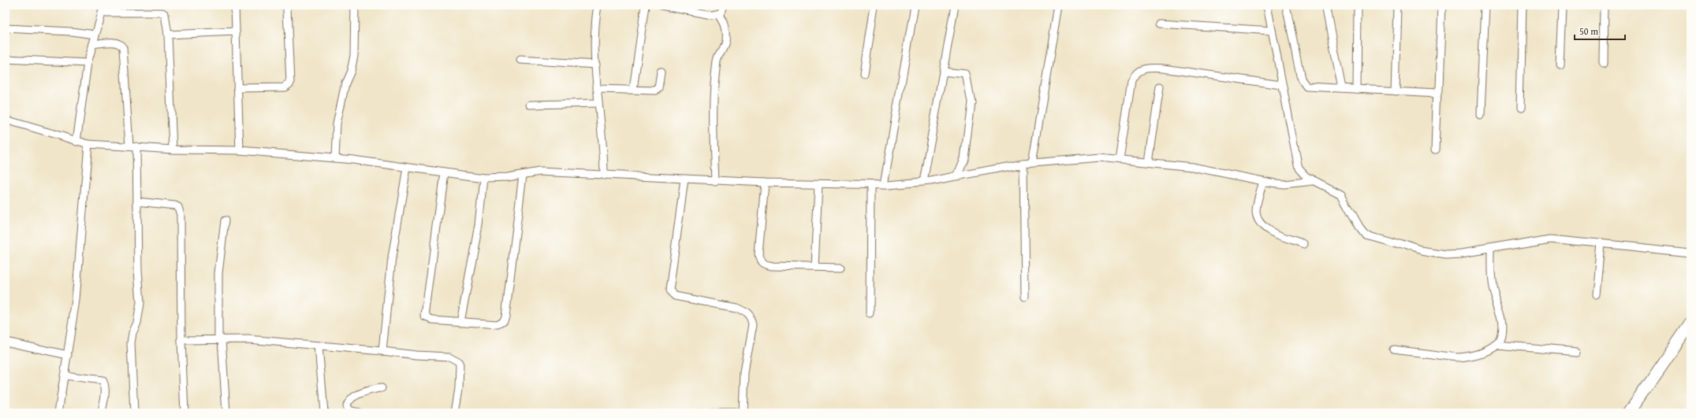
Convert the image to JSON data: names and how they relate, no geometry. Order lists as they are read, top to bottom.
{
  "scale_bar": "50 m"
}
